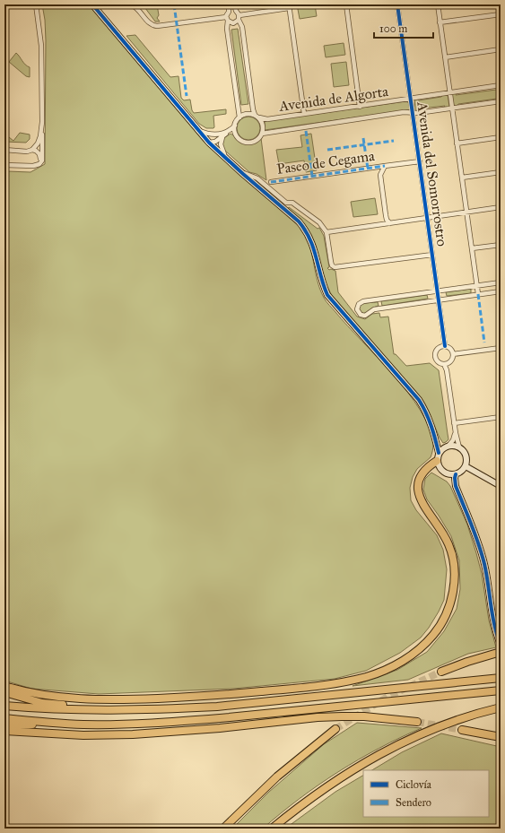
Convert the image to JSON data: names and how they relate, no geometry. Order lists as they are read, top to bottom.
{
  "streets": {
    "street": ["Avenida de Algorta", "Paseo de Cegama", "Avenida del Somorrostro"]
  },
  "crossings": [
    ["Avenida de Algorta", "Avenida del Somorrostro"],
    ["Paseo de Cegama", "Avenida del Somorrostro"]
  ],
  "legend": ["Ciclovía", "Sendero"],
  "scale_bar": "100 m"
}
